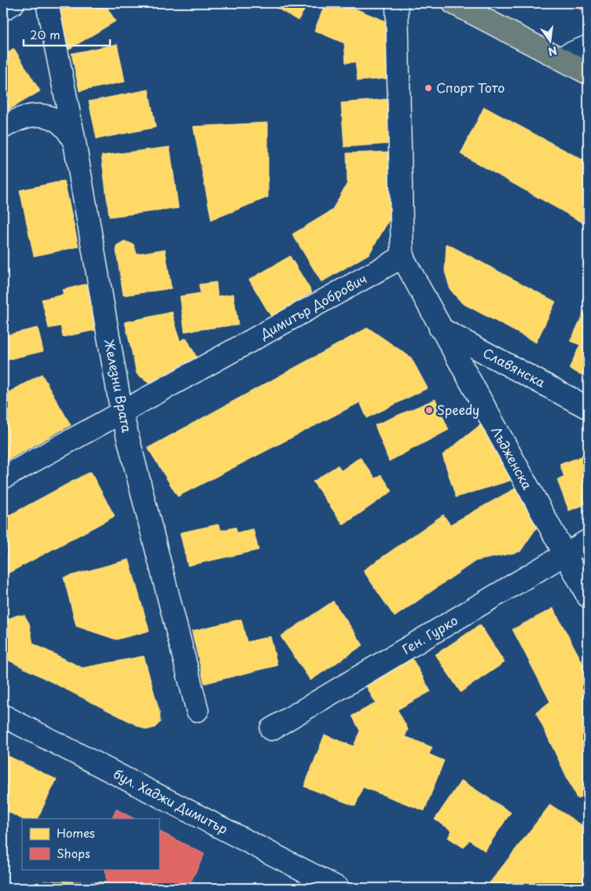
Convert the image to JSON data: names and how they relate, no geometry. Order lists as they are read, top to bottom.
{
  "streets": {
    "street": [
      "Димитър Добрович",
      "Славянска",
      "Железни Врата",
      "Лъдженска",
      "Ген. Гурко",
      "бул. Хаджи Димитър"
    ]
  },
  "crossings": [
    ["Димитър Добрович", "Железни Врата"],
    ["Димитър Добрович", "Лъдженска"],
    ["Славянска", "Лъдженска"],
    ["Лъдженска", "Ген. Гурко"]
  ],
  "places": ["Спорт Тото", "Speedy"],
  "legend": ["Homes", "Shops"],
  "scale_bar": "20 m",
  "north": "bottom"
}
